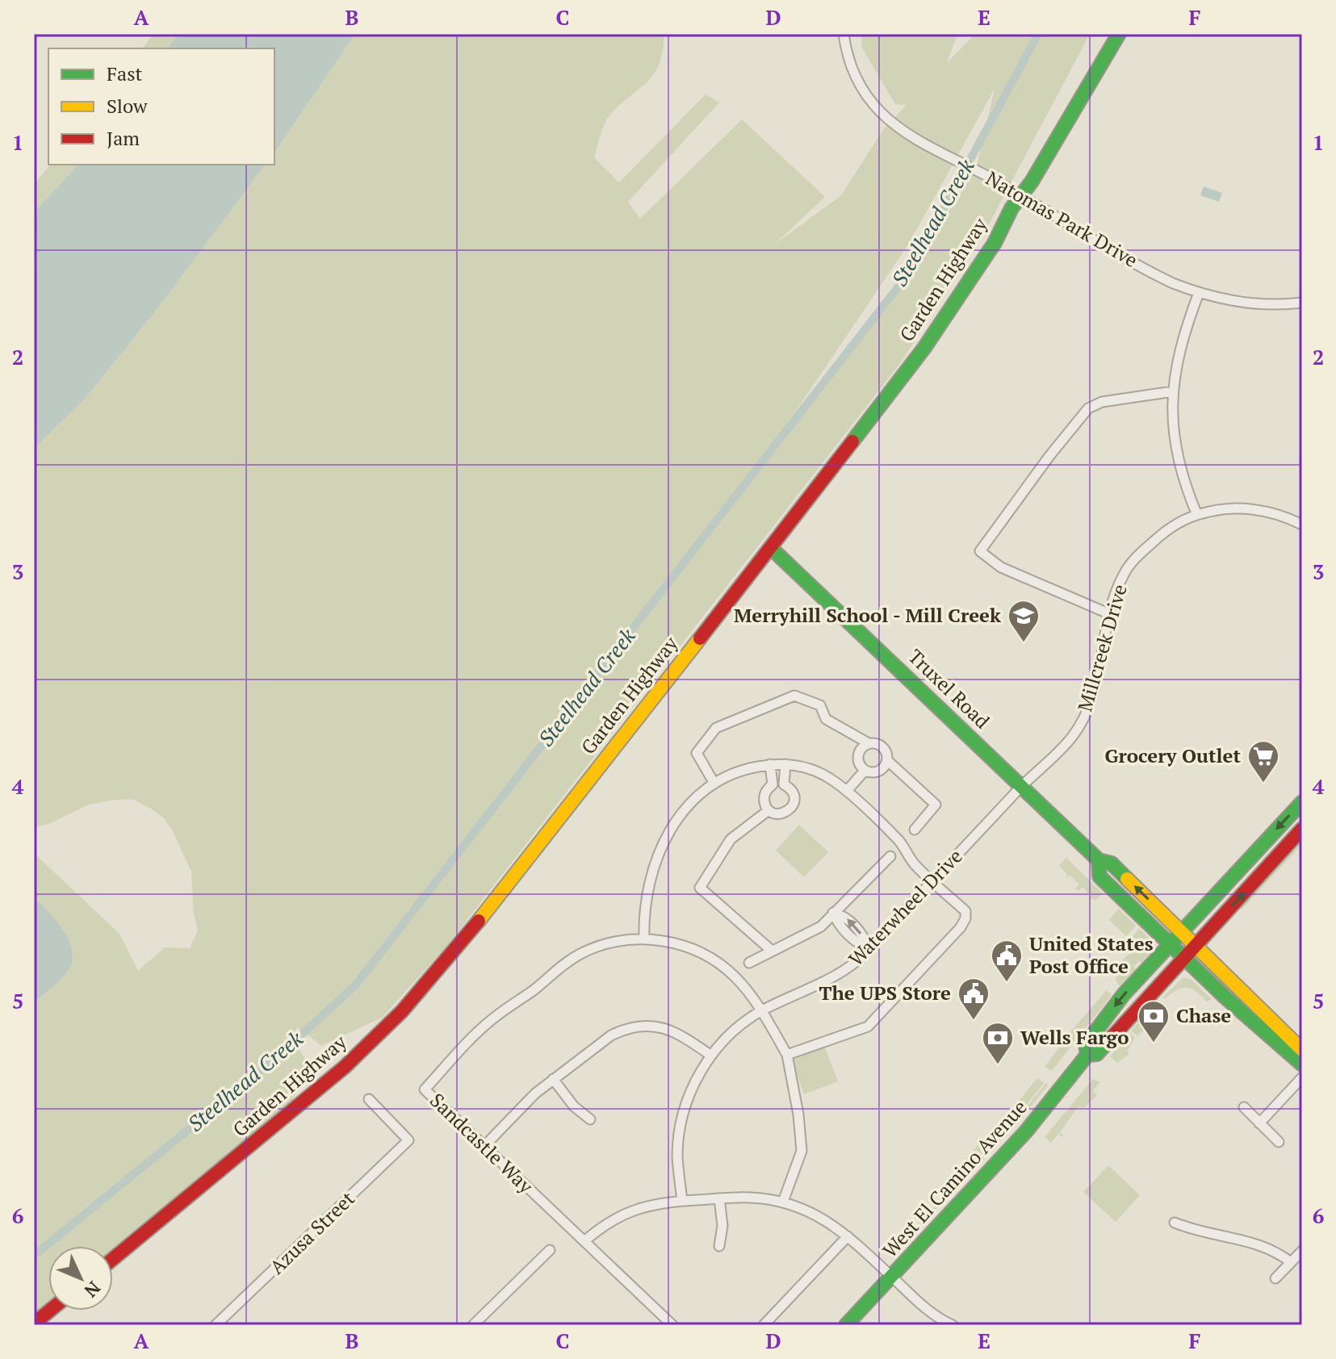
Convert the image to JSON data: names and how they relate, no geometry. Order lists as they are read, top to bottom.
{
  "streets": {
    "main road": ["Garden Highway", "Truxel Road", "West El Camino Avenue"],
    "street": [
      "Natomas Park Drive",
      "Millcreek Drive",
      "Waterwheel Drive",
      "Sandcastle Way",
      "Azusa Street"
    ]
  },
  "crossings": [
    ["Natomas Park Drive", "Garden Highway"],
    ["Garden Highway", "Truxel Road"],
    ["Millcreek Drive", "Truxel Road"],
    ["Millcreek Drive", "Waterwheel Drive"],
    ["Truxel Road", "Waterwheel Drive"],
    ["Truxel Road", "West El Camino Avenue"],
    ["Waterwheel Drive", "Sandcastle Way"]
  ],
  "water": ["Steelhead Creek"],
  "places": {
    "school or university": ["Merryhill School - Mill Creek"],
    "supermarket": ["Grocery Outlet"],
    "public building": ["United States Post Office", "The UPS Store"],
    "bank": ["Chase", "Wells Fargo"]
  },
  "legend": ["Fast", "Slow", "Jam"],
  "north": "bottom right",
  "grid": {
    "columns": [
      "A",
      "B",
      "C",
      "D",
      "E",
      "F"
    ],
    "rows": [
      "1",
      "2",
      "3",
      "4",
      "5",
      "6"
    ]
  }
}
